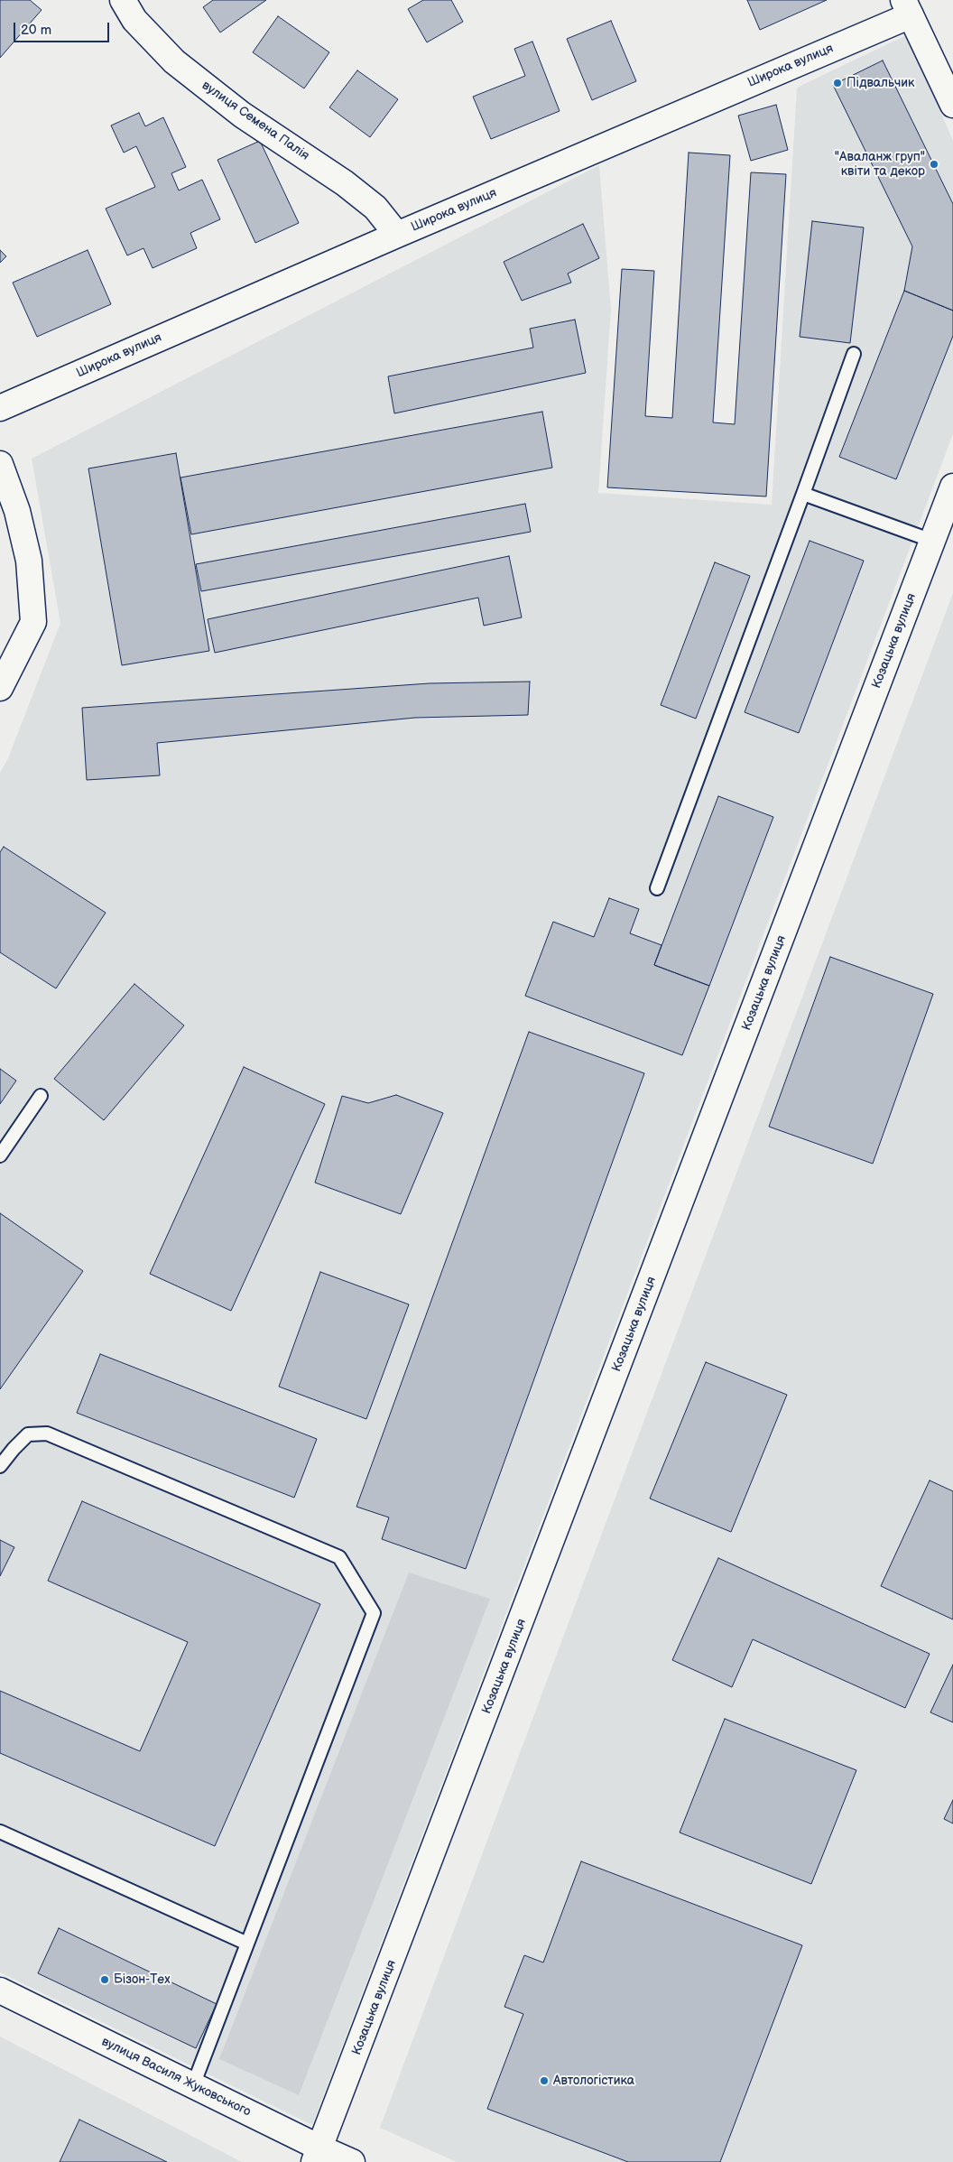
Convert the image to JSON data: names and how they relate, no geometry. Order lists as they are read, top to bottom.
{
  "streets": {
    "street": [
      "Широка вулиця",
      "вулиця Семена Палія",
      "Козацька вулиця",
      "вулиця Василя Жуковського"
    ]
  },
  "crossings": [
    ["Широка вулиця", "вулиця Семена Палія"],
    ["Козацька вулиця", "вулиця Василя Жуковського"]
  ],
  "places": [
    "Підвальчик",
    "\"Аваланж груп\" квіти та декор",
    "Бізон-Тех",
    "Автологістика"
  ],
  "scale_bar": "20 m"
}
